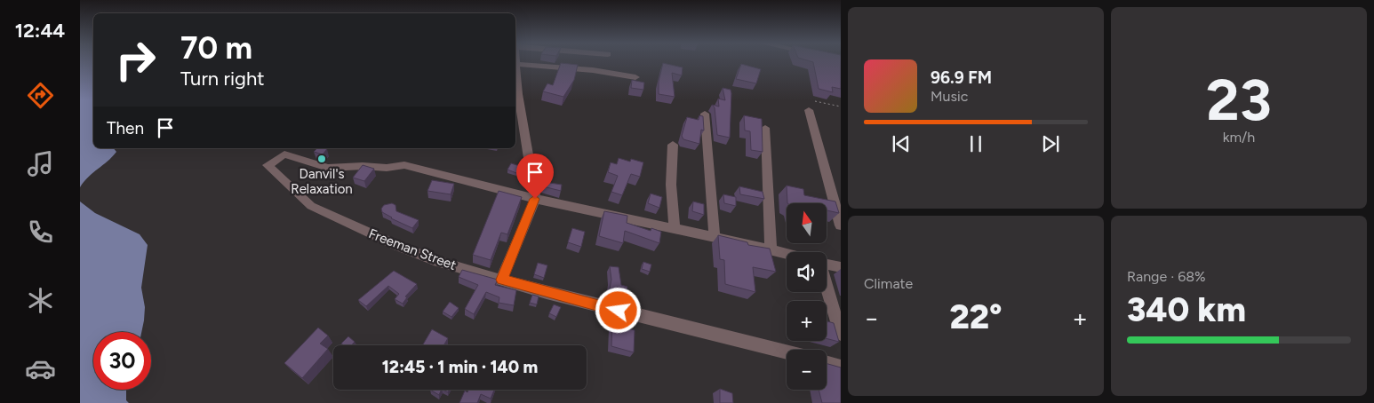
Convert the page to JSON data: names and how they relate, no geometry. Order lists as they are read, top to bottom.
{
  "streets": {
    "street": ["Freeman Street"]
  },
  "places": ["Danvil's Relaxation"],
  "north": "top",
  "page": {
    "tabs": "12:44",
    "tile": [
      ["23", "km/h"],
      "Climate",
      ["Range · 68%", "340 km"]
    ],
    "turn": ["70 m", "Turn right"],
    "song": ["96.9 FM", "Music"],
    "then": "Then",
    "map_buttons": ["+", "−"],
    "heat": ["−", "22°", "+"],
    "limit": "30",
    "trip": "12:45 · 1 min · 140 m"
  }
}
